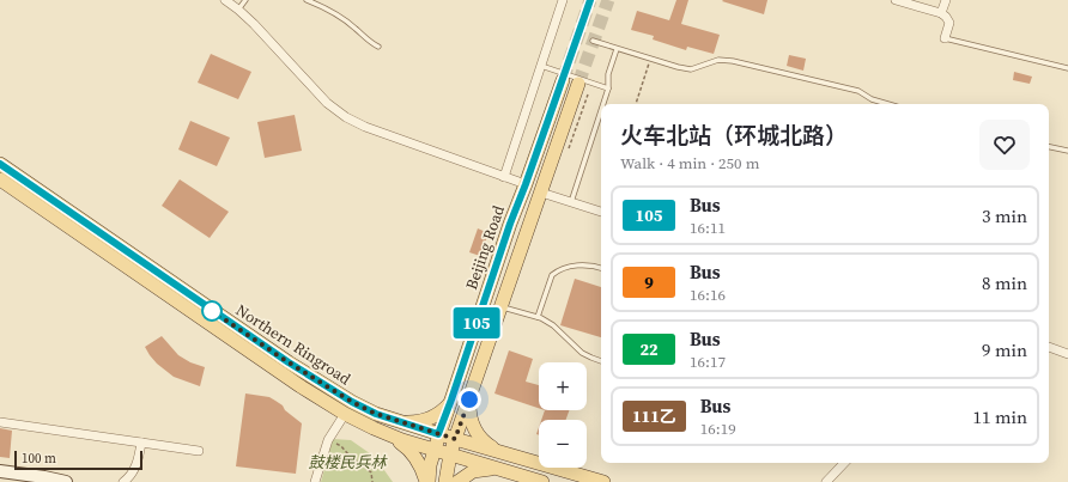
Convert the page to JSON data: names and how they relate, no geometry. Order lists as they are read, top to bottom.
{
  "streets": {
    "main road": ["Beijing Road", "Northern Ringroad"]
  },
  "crossings": [
    ["Beijing Road", "Northern Ringroad"]
  ],
  "parks": ["鼓楼民兵林"],
  "lines": ["bus line 105"],
  "scale_bar": "100 m",
  "page": {
    "on_map": "105",
    "heading": ["火车北站（环城北路）", "Walk · 4 min · 250 m"],
    "list": [
      {
        "mark": "105",
        "name": "Bus",
        "note": "16:11",
        "value": "3 min"
      },
      {
        "mark": "9",
        "name": "Bus",
        "note": "16:16",
        "value": "8 min"
      },
      {
        "mark": "22",
        "name": "Bus",
        "note": "16:17",
        "value": "9 min"
      },
      {
        "mark": "111乙",
        "name": "Bus",
        "note": "16:19",
        "value": "11 min"
      }
    ],
    "map_buttons": ["+", "−"],
    "scale": "100 m"
  }
}
